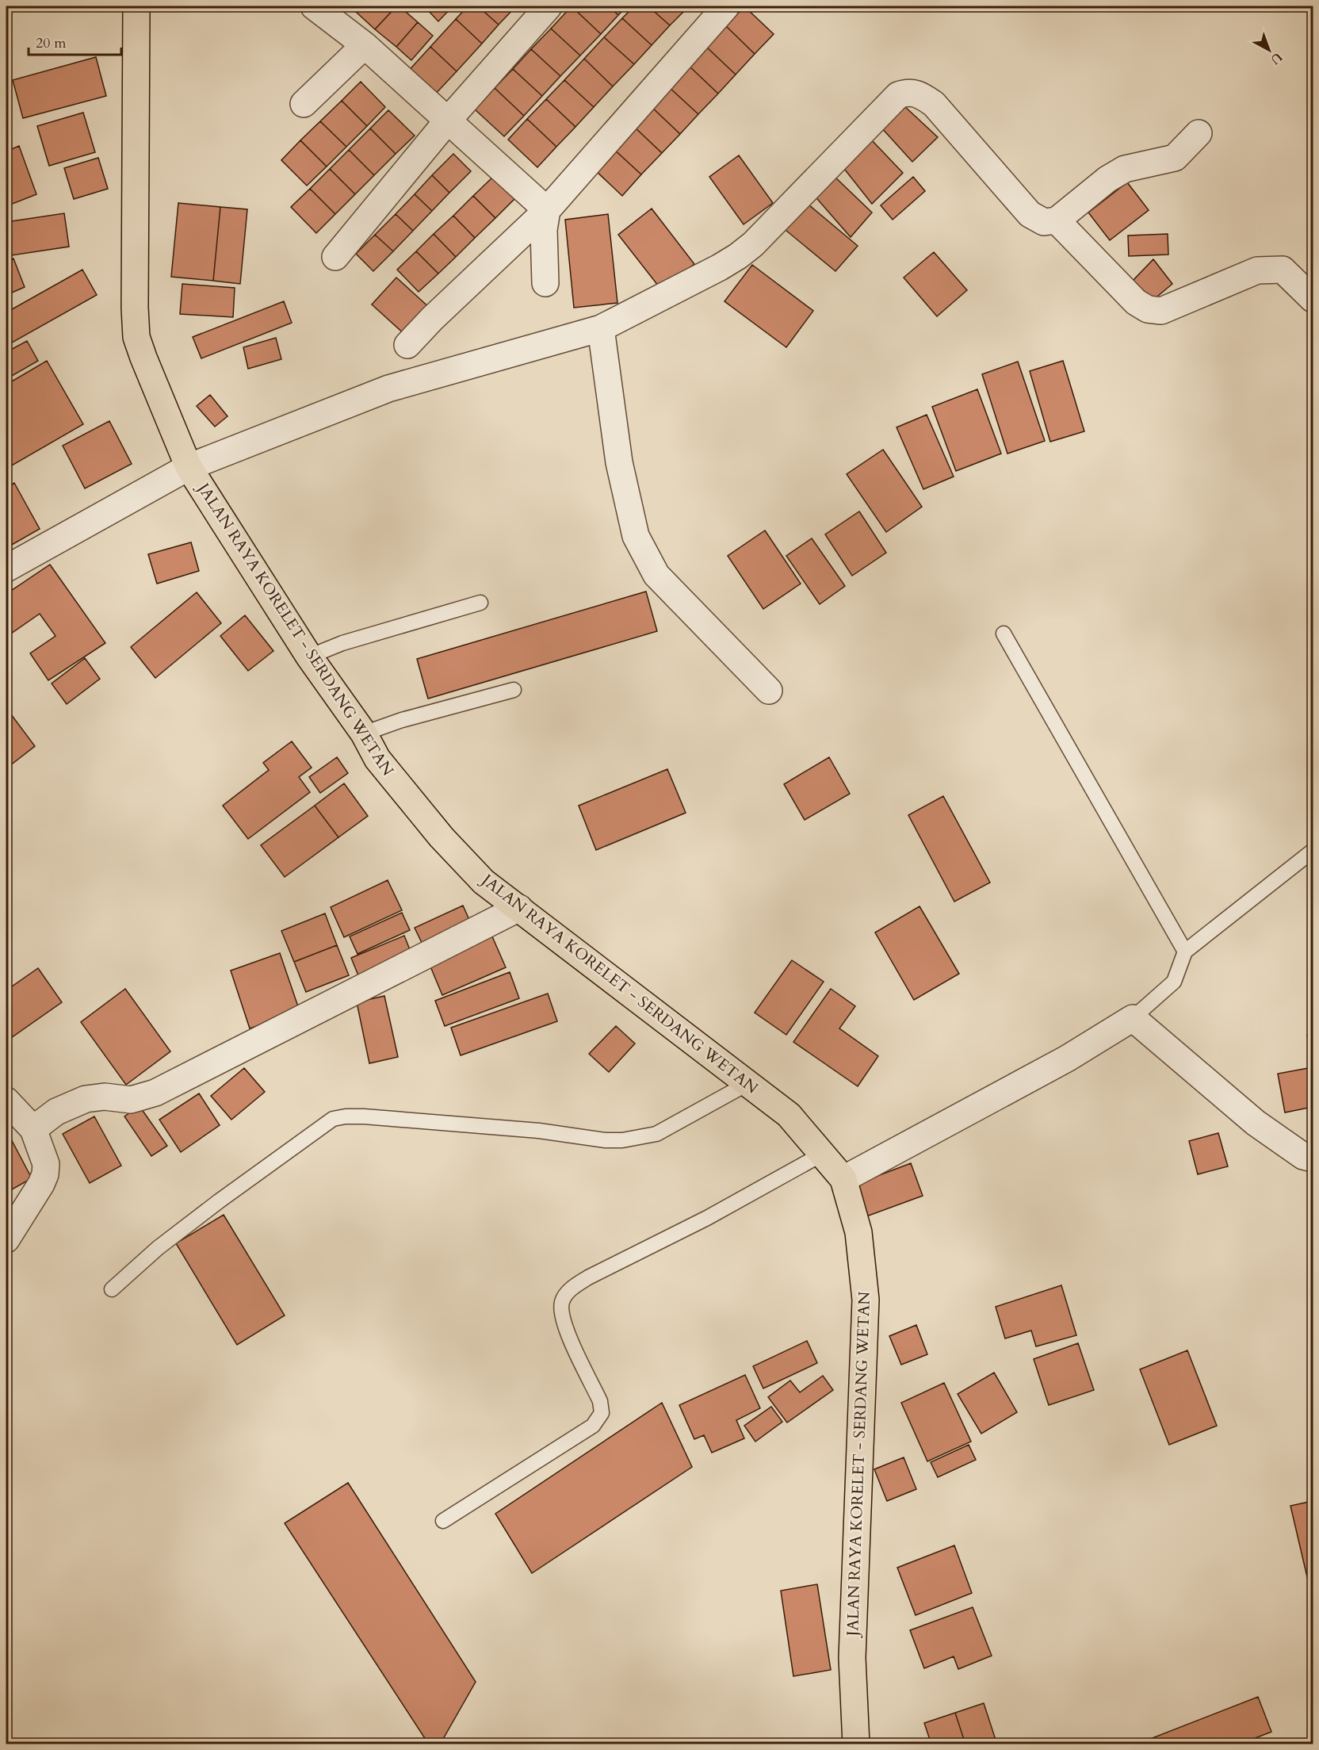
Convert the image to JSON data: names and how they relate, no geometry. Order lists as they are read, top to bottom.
{
  "streets": {
    "main road": ["JALAN RAYA KORELET - SERDANG WETAN"]
  },
  "scale_bar": "20 m",
  "north": "bottom right"
}
